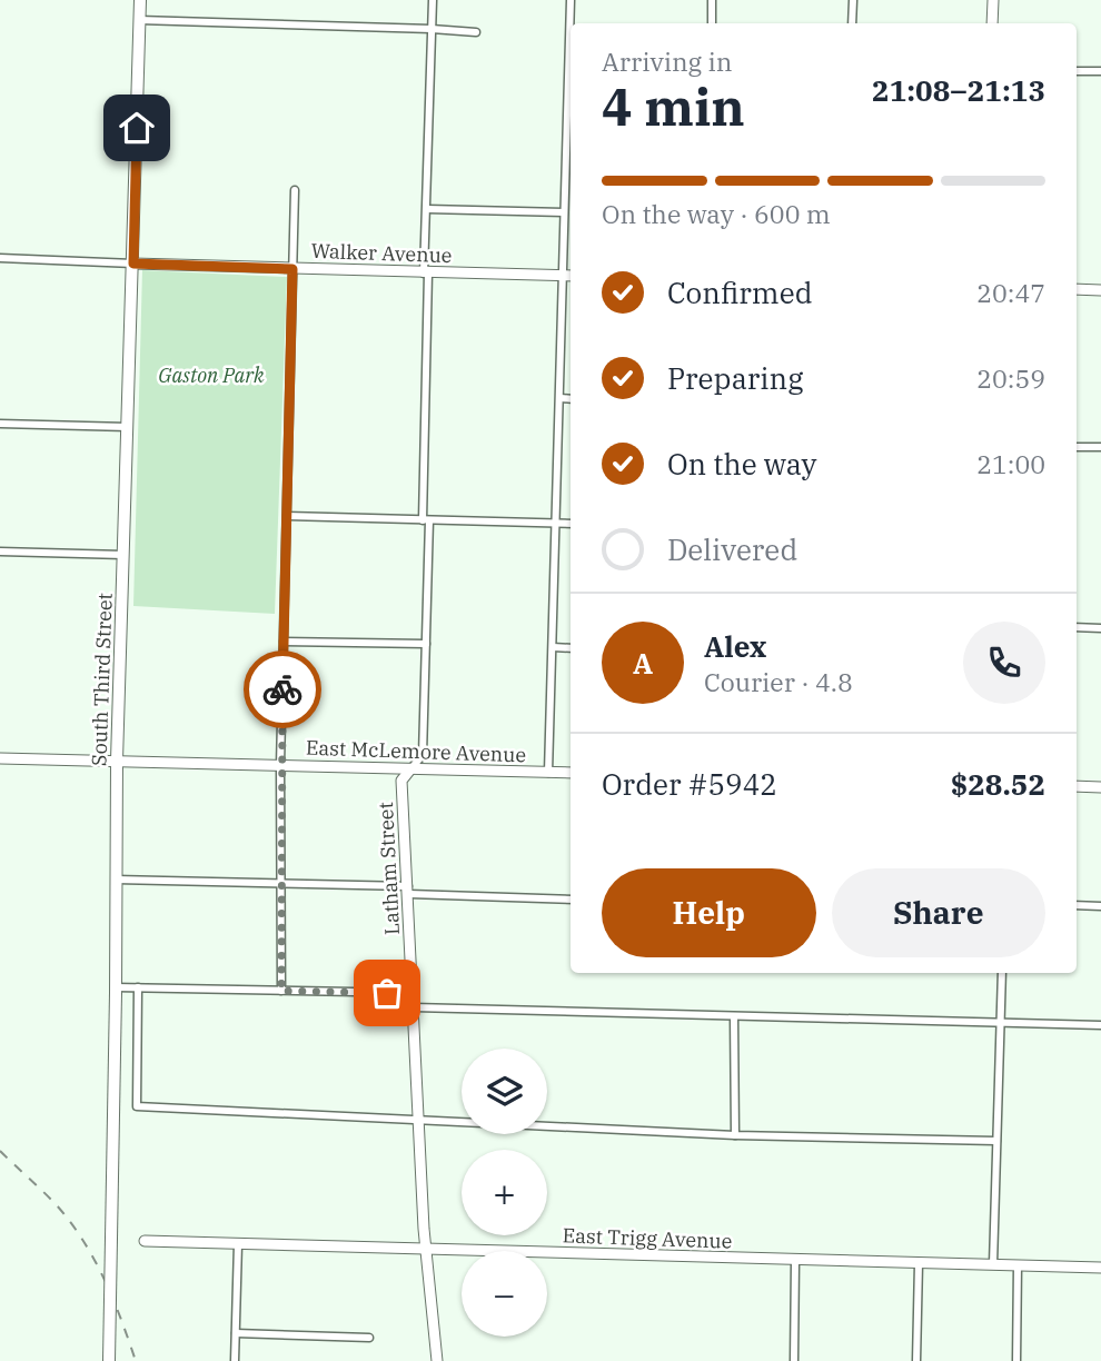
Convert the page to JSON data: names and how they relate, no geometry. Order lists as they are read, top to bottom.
{
  "streets": {
    "main road": ["South Third Street"],
    "street": [
      "Walker Avenue",
      "East McLemore Avenue",
      "Latham Street",
      "East Trigg Avenue"
    ]
  },
  "crossings": [
    ["Walker Avenue", "South Third Street"],
    ["Walker Avenue", "Latham Street"],
    ["South Third Street", "East McLemore Avenue"],
    ["East McLemore Avenue", "Latham Street"],
    ["Latham Street", "East Trigg Avenue"]
  ],
  "parks": ["Gaston Park"],
  "page": {
    "heading": ["4 min", "Arriving in", "21:08–21:13"],
    "panel": [
      "Alex",
      "Courier · 4.8",
      "Order #5942",
      "$28.52"
    ],
    "bar": "On the way · 600 m",
    "list": [
      ["Confirmed", "20:47"],
      ["Preparing", "20:59"],
      ["On the way", "21:00"],
      "Delivered"
    ],
    "round": "A",
    "buttons": ["Help", "Share"],
    "map_buttons": ["+", "−"]
  }
}
